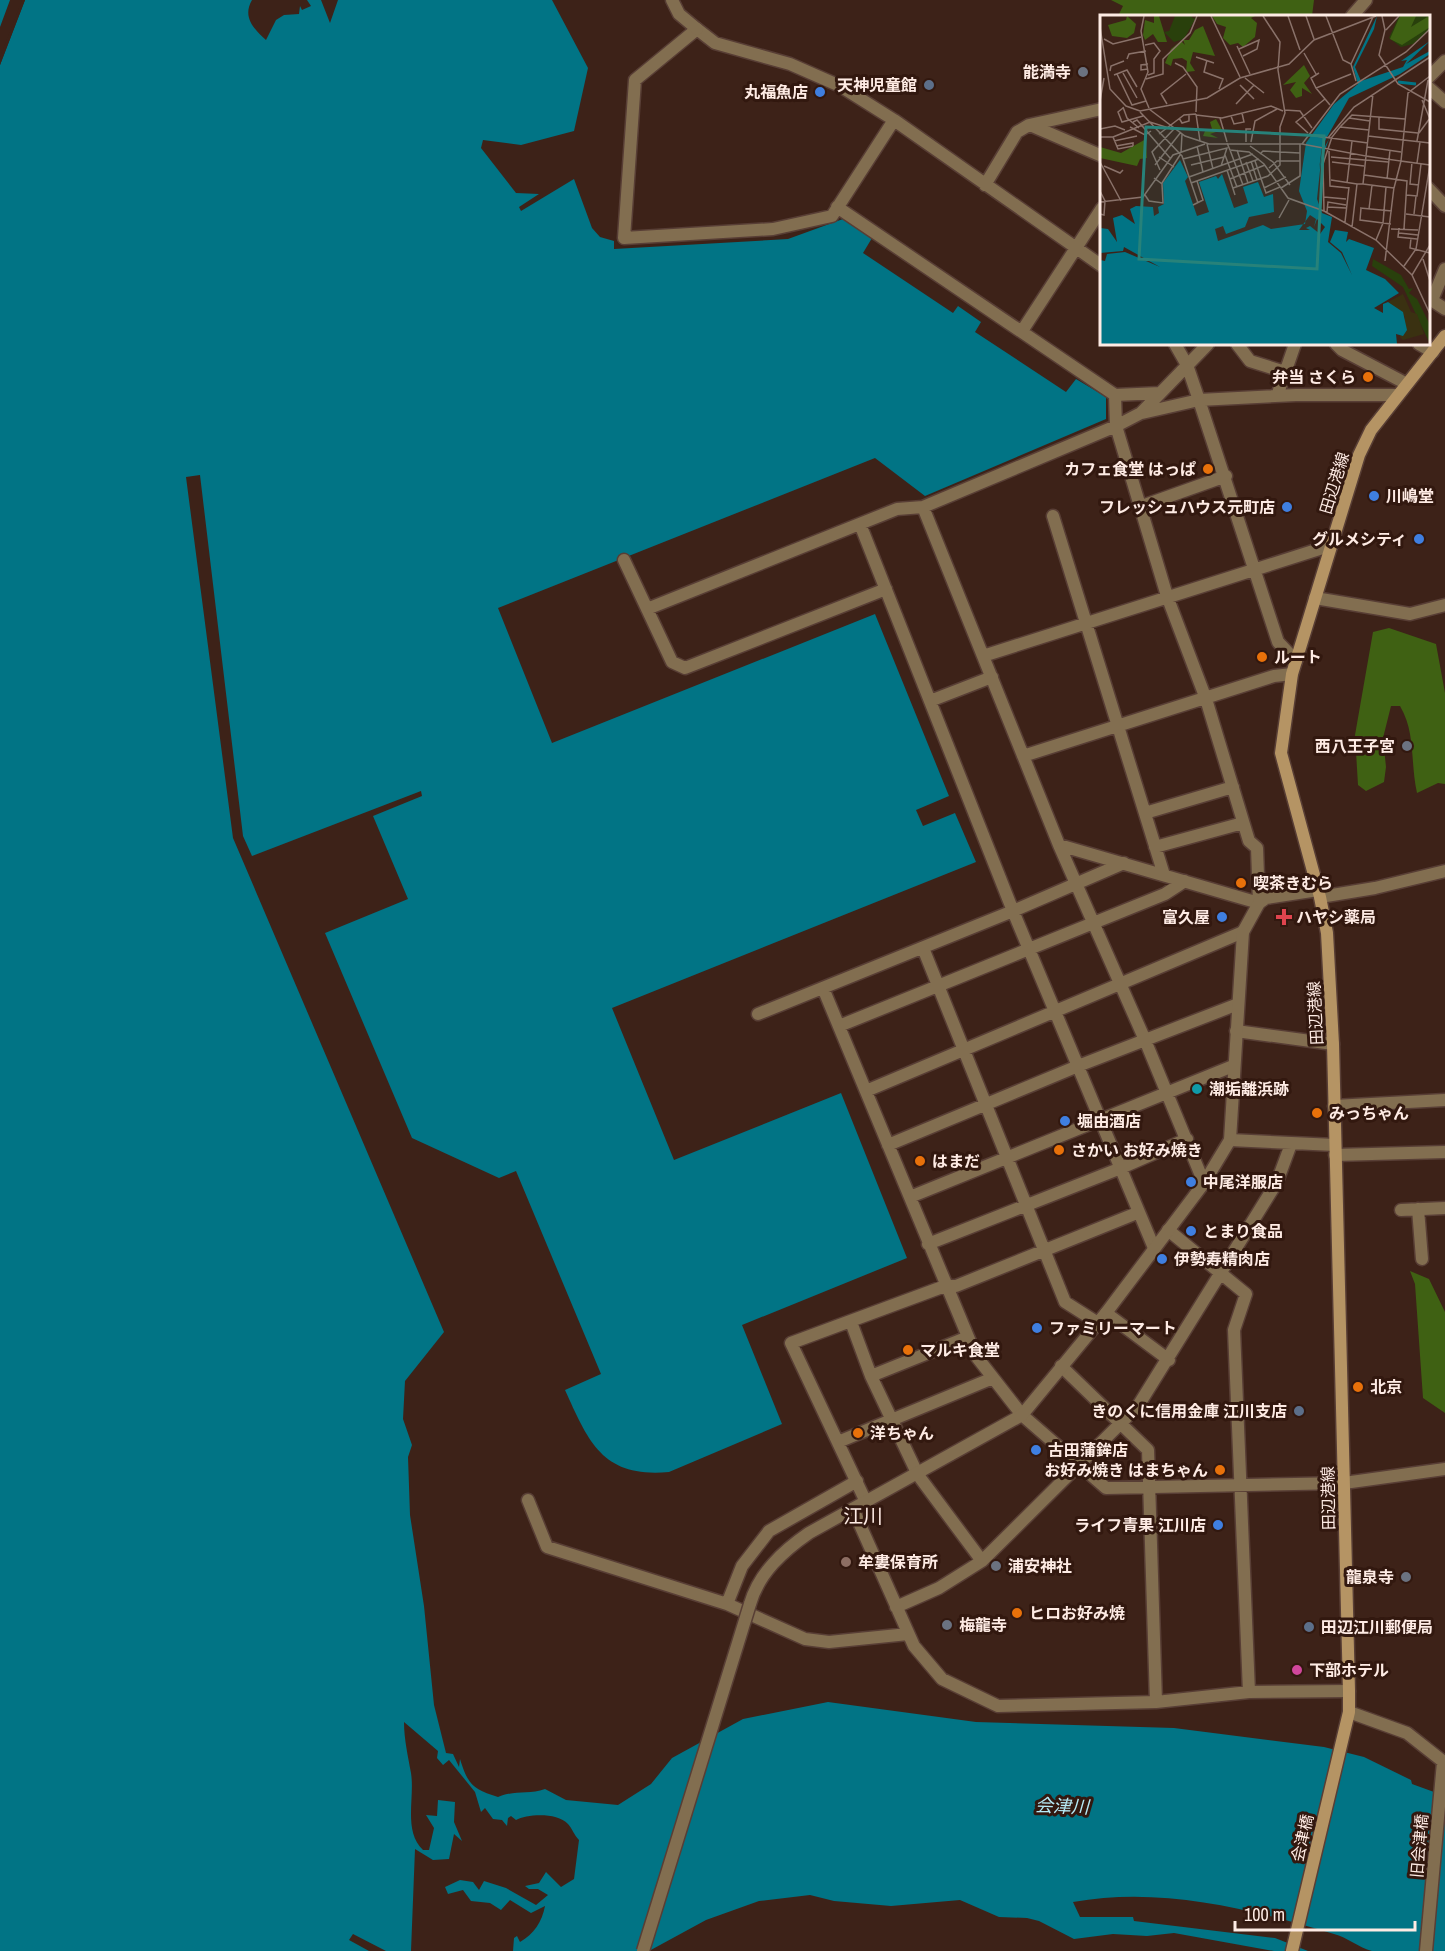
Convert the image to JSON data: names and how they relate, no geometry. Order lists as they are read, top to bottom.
{
  "streets": {
    "main road": ["田辺港線", "会津橋"],
    "street": ["旧会津橋"]
  },
  "crossings": [
    ["田辺港線", "会津橋"]
  ],
  "districts": ["江川"],
  "water": ["会津川"],
  "places": {
    "other": [
      "能満寺",
      "天神児童館",
      "丸福魚店",
      "弁当 さくら",
      "カフェ食堂 はっぱ",
      "川嶋堂",
      "フレッシュハウス元町店",
      "グルメシティ",
      "ルート",
      "西八王子宮",
      "喫茶きむら",
      "富久屋",
      "潮垢離浜跡",
      "みっちゃん",
      "堀由酒店",
      "さかい お好み焼き",
      "はまだ",
      "中尾洋服店",
      "とまり食品",
      "伊勢寿精肉店",
      "ファミリーマート",
      "マルキ食堂",
      "北京",
      "きのくに信用金庫 江川支店",
      "洋ちゃん",
      "古田蒲鉾店",
      "お好み焼き はまちゃん",
      "ライフ青果 江川店",
      "牟婁保育所",
      "浦安神社",
      "龍泉寺",
      "ヒロお好み焼",
      "梅龍寺",
      "田辺江川郵便局",
      "下部ホテル"
    ],
    "health": ["ハヤシ薬局"]
  },
  "scale_bar": "100 m"
}
